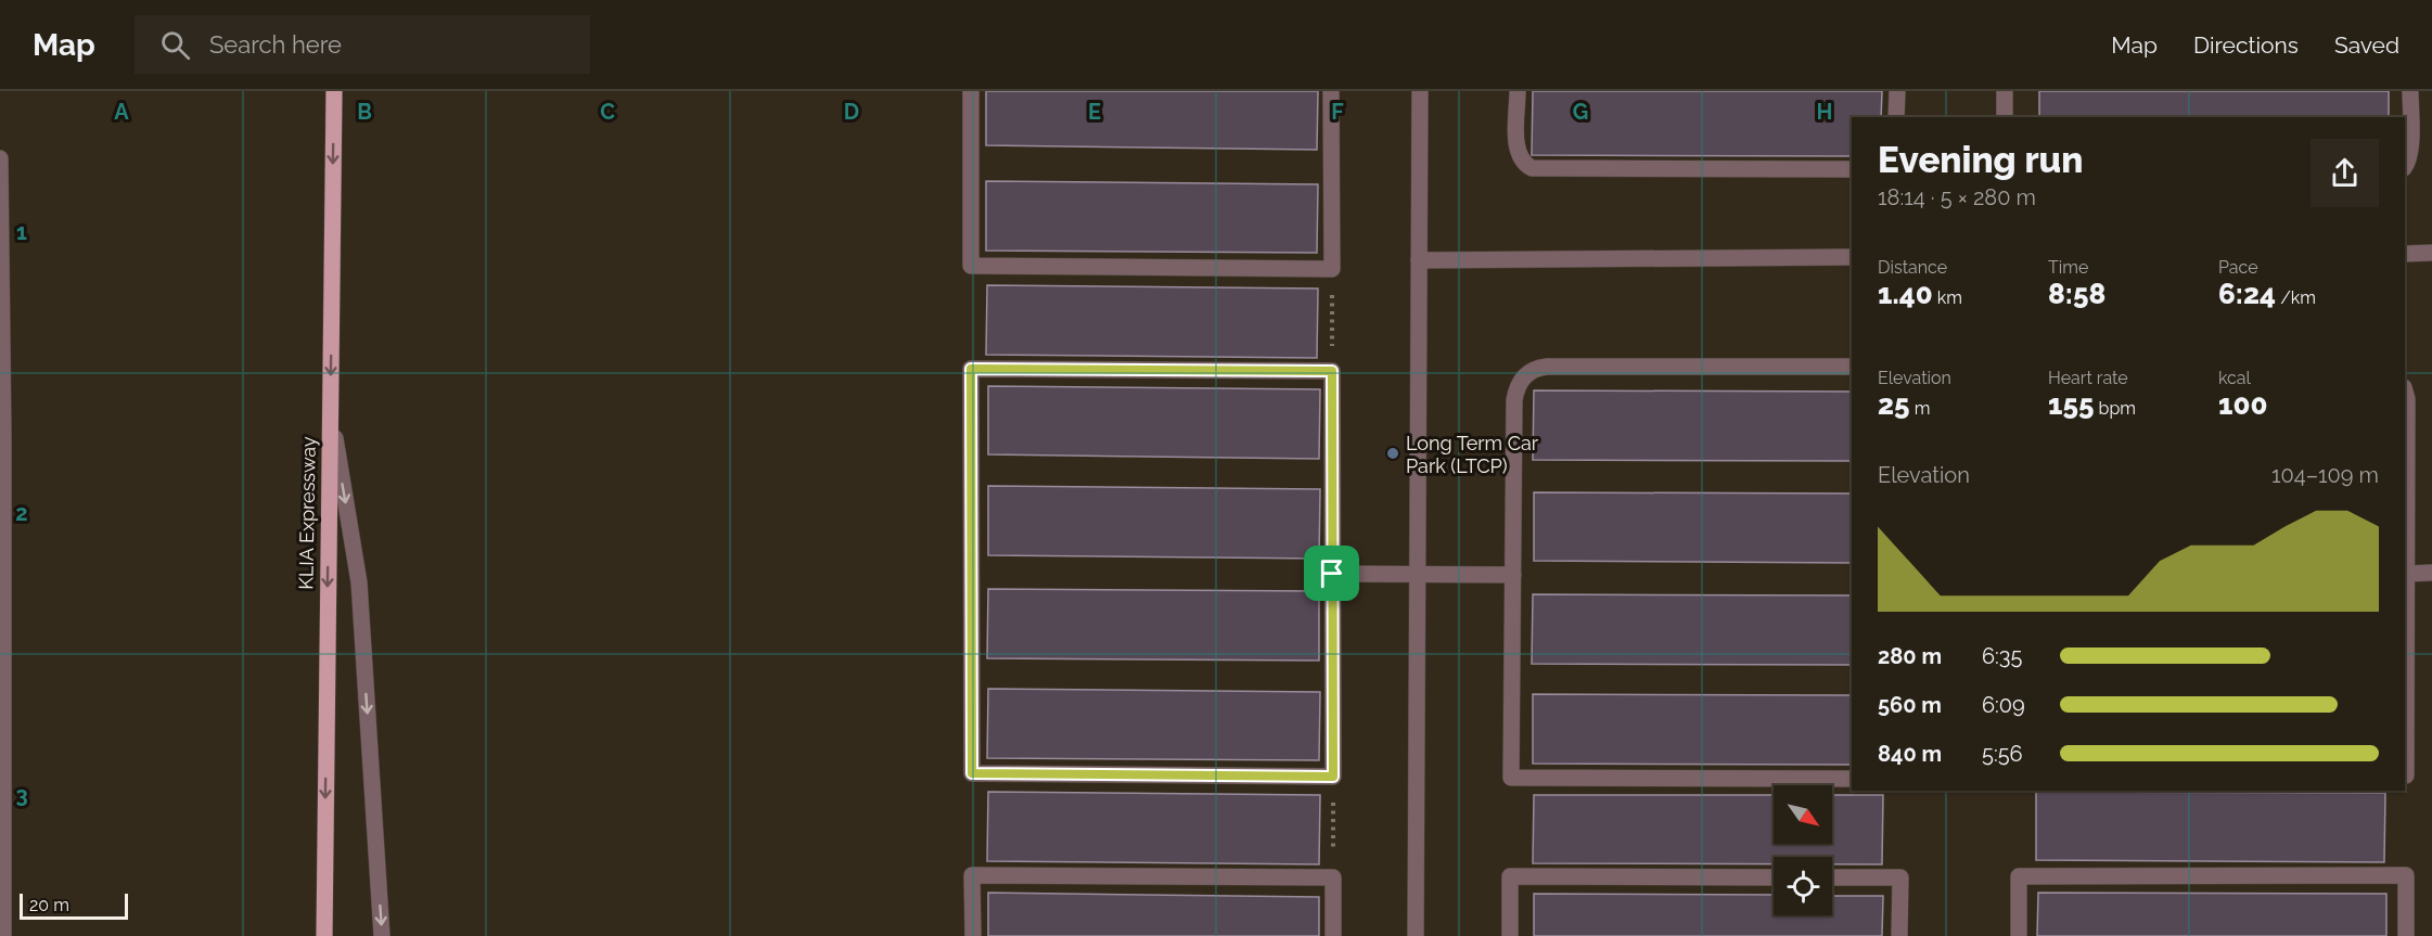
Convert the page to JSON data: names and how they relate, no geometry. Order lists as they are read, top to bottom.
{
  "streets": {
    "main road": ["KLIA Expressway"]
  },
  "one_way": ["KLIA Expressway"],
  "places": ["Long Term Car Park (LTCP)"],
  "scale_bar": "20 m",
  "north": "bottom right",
  "page": {
    "header": "Map",
    "search": "Search here",
    "nav": ["Map", "Directions", "Saved"],
    "heading": ["Evening run", "18:14 · 5 × 280 m"],
    "stats": [
      ["Distance", "1.40 km"],
      ["Time", "8:58"],
      ["Pace", "6:24 /km"],
      ["Elevation", "25 m"],
      ["Heart rate", "155 bpm"],
      ["kcal", "100"]
    ],
    "chart": ["Elevation", "104–109 m"],
    "list": [
      {
        "name": "280 m",
        "note": "6:35"
      },
      {
        "name": "560 m",
        "note": "6:09"
      },
      {
        "name": "840 m",
        "note": "5:56"
      }
    ],
    "scale": "20 m"
  },
  "grid": {
    "columns": [
      "A",
      "B",
      "C",
      "D",
      "E",
      "F",
      "G",
      "H"
    ],
    "rows": ["1", "2", "3"]
  }
}
